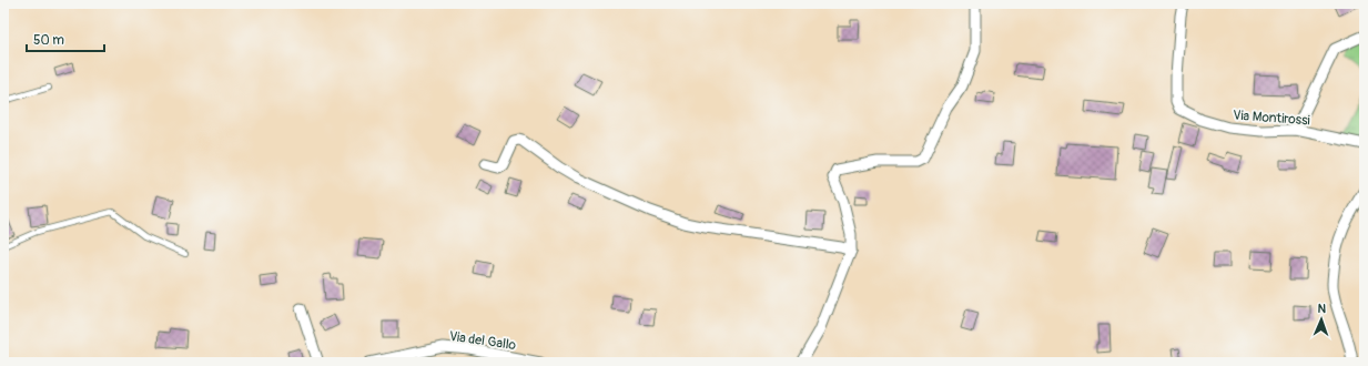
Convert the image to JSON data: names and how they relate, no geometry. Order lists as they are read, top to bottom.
{
  "streets": {
    "street": ["Via Montirossi", "Via del Gallo"]
  },
  "scale_bar": "50 m",
  "north": "top"
}
